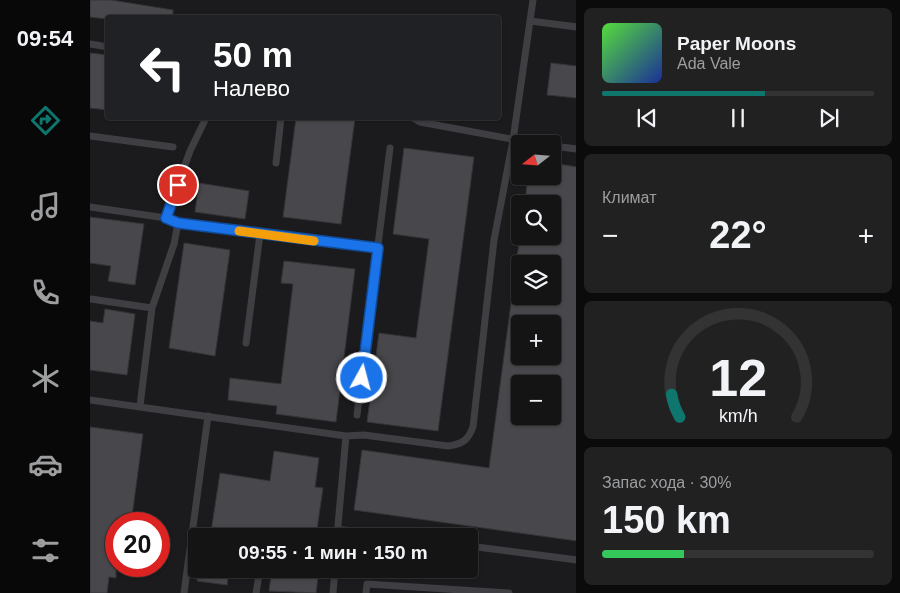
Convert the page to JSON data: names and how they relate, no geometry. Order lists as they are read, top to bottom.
{
  "north": "left",
  "page": {
    "tabs": "09:54",
    "turn": ["50 m", "Налево"],
    "song": ["Paper Moons", "Ada Vale"],
    "map_buttons": ["+", "−"],
    "tile": [
      "Климат",
      ["Запас хода · 30%", "150 km"]
    ],
    "heat": ["−", "22°", "+"],
    "limit": "20",
    "trip": "09:55 · 1 мин · 150 m",
    "gauge": ["12", "km/h"]
  }
}
